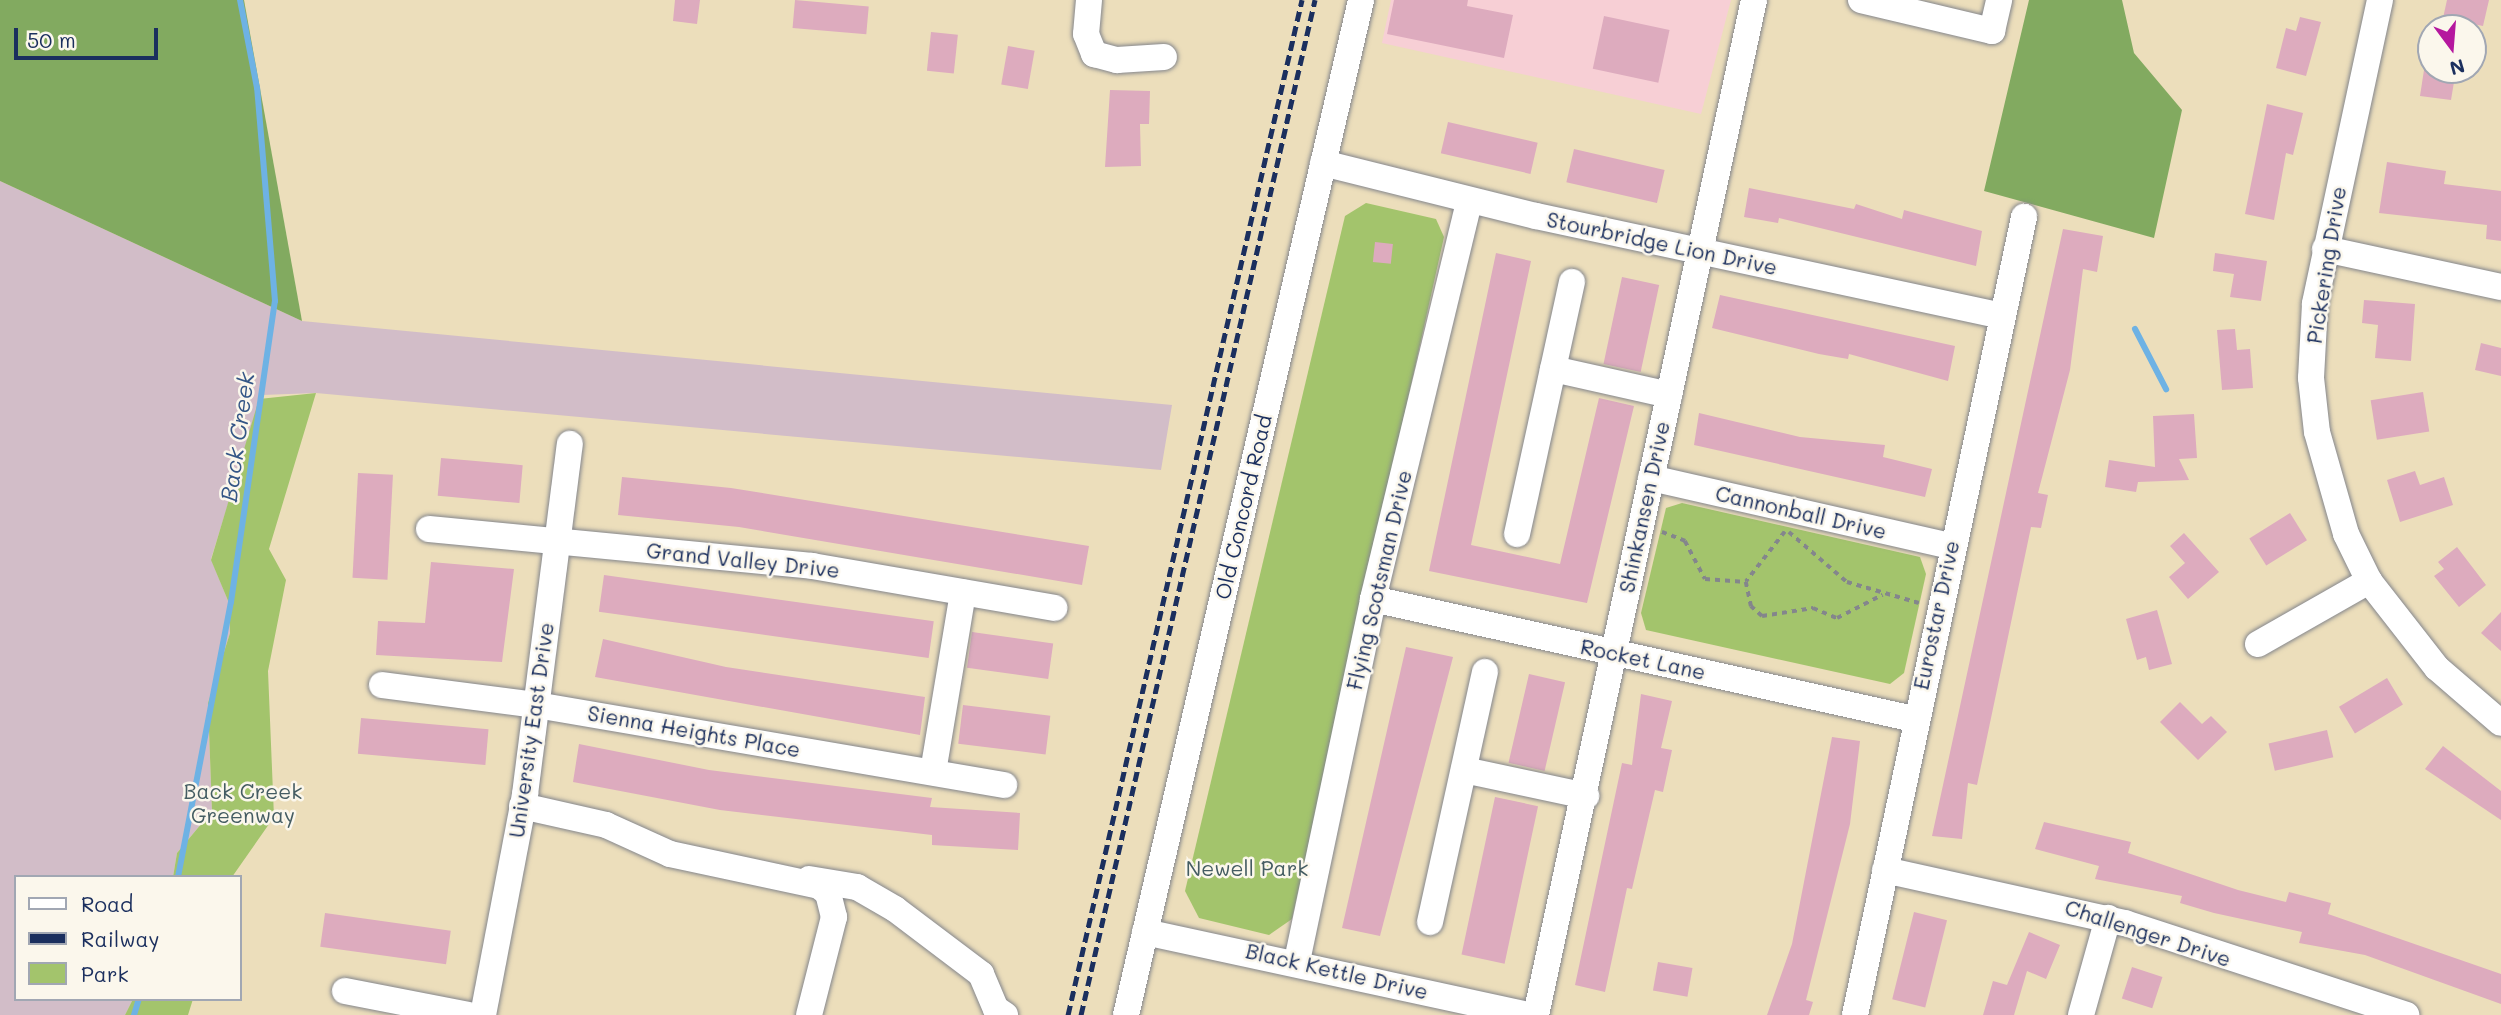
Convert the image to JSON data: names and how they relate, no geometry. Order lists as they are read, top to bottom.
{
  "streets": {
    "street": [
      "Stourbridge Lion Drive",
      "Pickering Drive",
      "Old Concord Road",
      "Shinkansen Drive",
      "Cannonball Drive",
      "Grand Valley Drive",
      "Flying Scotsman Drive",
      "Eurostar Drive",
      "Rocket Lane",
      "University East Drive",
      "Sienna Heights Place",
      "Challenger Drive",
      "Black Kettle Drive"
    ]
  },
  "crossings": [
    ["Stourbridge Lion Drive", "Old Concord Road"],
    ["Stourbridge Lion Drive", "Shinkansen Drive"],
    ["Stourbridge Lion Drive", "Flying Scotsman Drive"],
    ["Stourbridge Lion Drive", "Eurostar Drive"],
    ["Old Concord Road", "Black Kettle Drive"],
    ["Shinkansen Drive", "Cannonball Drive"],
    ["Shinkansen Drive", "Rocket Lane"],
    ["Cannonball Drive", "Eurostar Drive"],
    ["Grand Valley Drive", "University East Drive"],
    ["Flying Scotsman Drive", "Rocket Lane"],
    ["Flying Scotsman Drive", "Black Kettle Drive"],
    ["Eurostar Drive", "Rocket Lane"],
    ["Eurostar Drive", "Challenger Drive"],
    ["University East Drive", "Sienna Heights Place"]
  ],
  "water": ["Back Creek"],
  "parks": ["Back Creek Greenway", "Newell Park"],
  "legend": ["Road", "Railway", "Park"],
  "scale_bar": "50 m",
  "north": "bottom"
}
